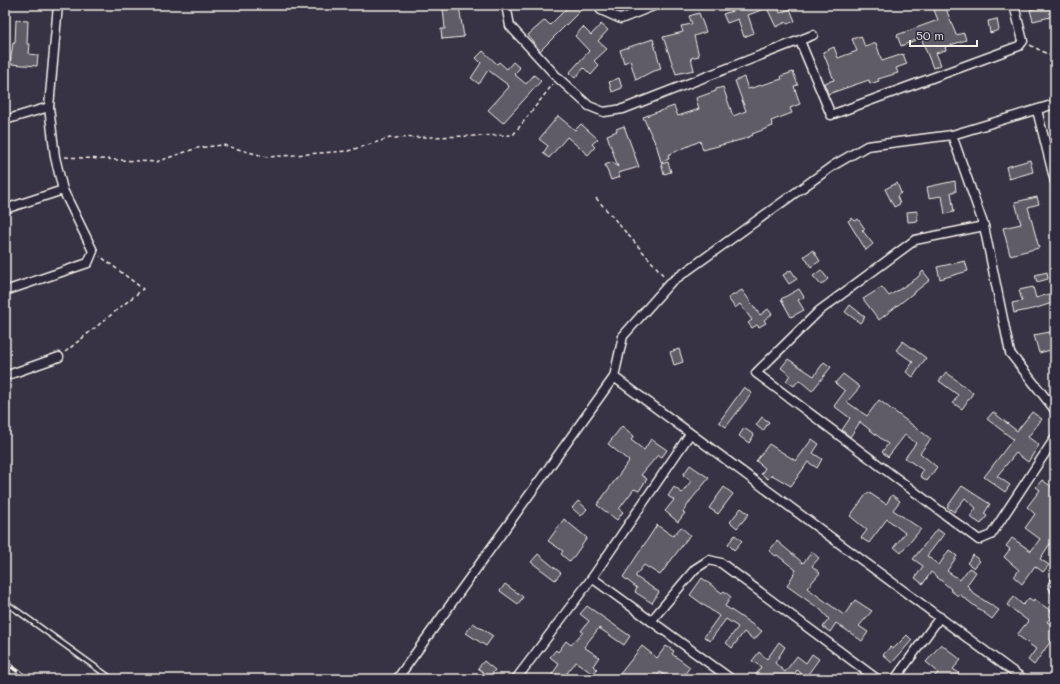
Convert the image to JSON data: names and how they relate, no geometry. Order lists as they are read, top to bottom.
{
  "scale_bar": "50 m"
}
